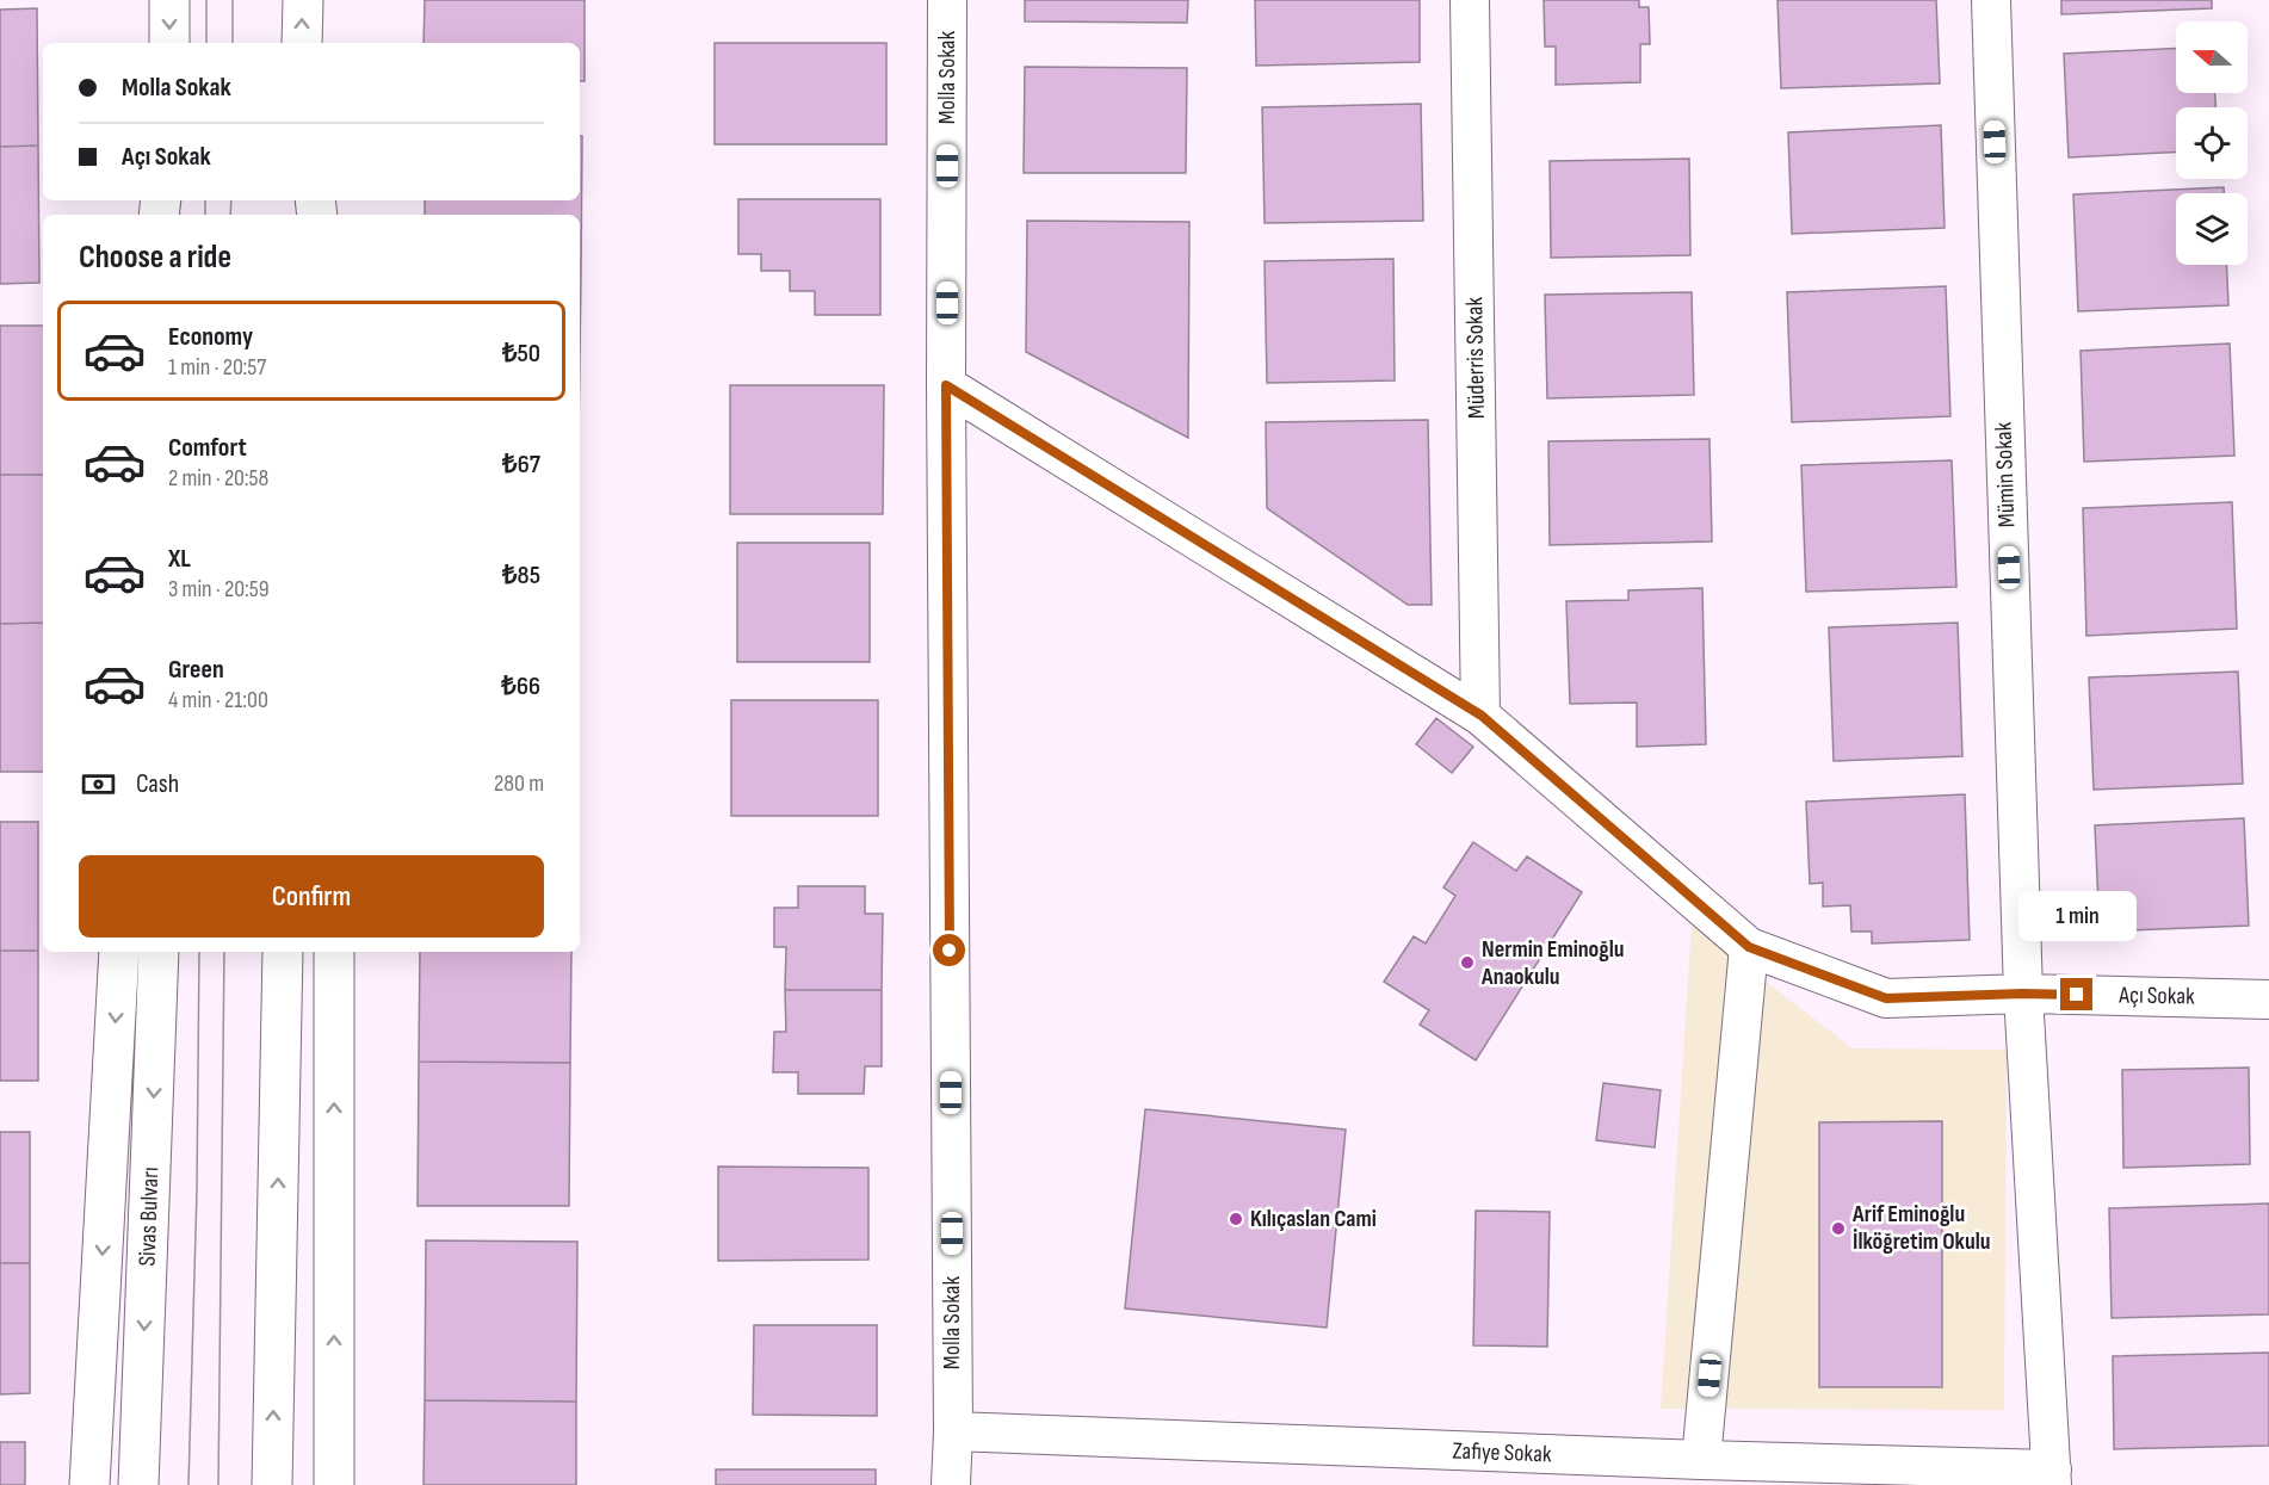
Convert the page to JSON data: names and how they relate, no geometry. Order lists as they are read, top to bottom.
{
  "streets": {
    "highway": ["Sivas Bulvarı"],
    "street": [
      "Molla Sokak",
      "Müderris Sokak",
      "Mümin Sokak",
      "Açı Sokak",
      "Zafiye Sokak"
    ]
  },
  "crossings": [
    ["Molla Sokak", "Açı Sokak"],
    ["Molla Sokak", "Zafiye Sokak"],
    ["Müderris Sokak", "Açı Sokak"],
    ["Mümin Sokak", "Açı Sokak"],
    ["Mümin Sokak", "Zafiye Sokak"]
  ],
  "places": ["Nermin Eminoğlu Anaokulu", "Kılıçaslan Cami", "Arif Eminoğlu İlköğretim Okulu"],
  "north": "left",
  "page": {
    "banner": ["Molla Sokak", "Açı Sokak"],
    "heading": "Choose a ride",
    "list": [
      {
        "name": "Economy",
        "note": "1 min · 20:57",
        "value": "₺50"
      },
      {
        "name": "Comfort",
        "note": "2 min · 20:58",
        "value": "₺67"
      },
      {
        "name": "XL",
        "note": "3 min · 20:59",
        "value": "₺85"
      },
      {
        "name": "Green",
        "note": "4 min · 21:00",
        "value": "₺66"
      }
    ],
    "pay": ["Cash", "280 m"],
    "buttons": "Confirm",
    "bubble": "1 min"
  }
}
